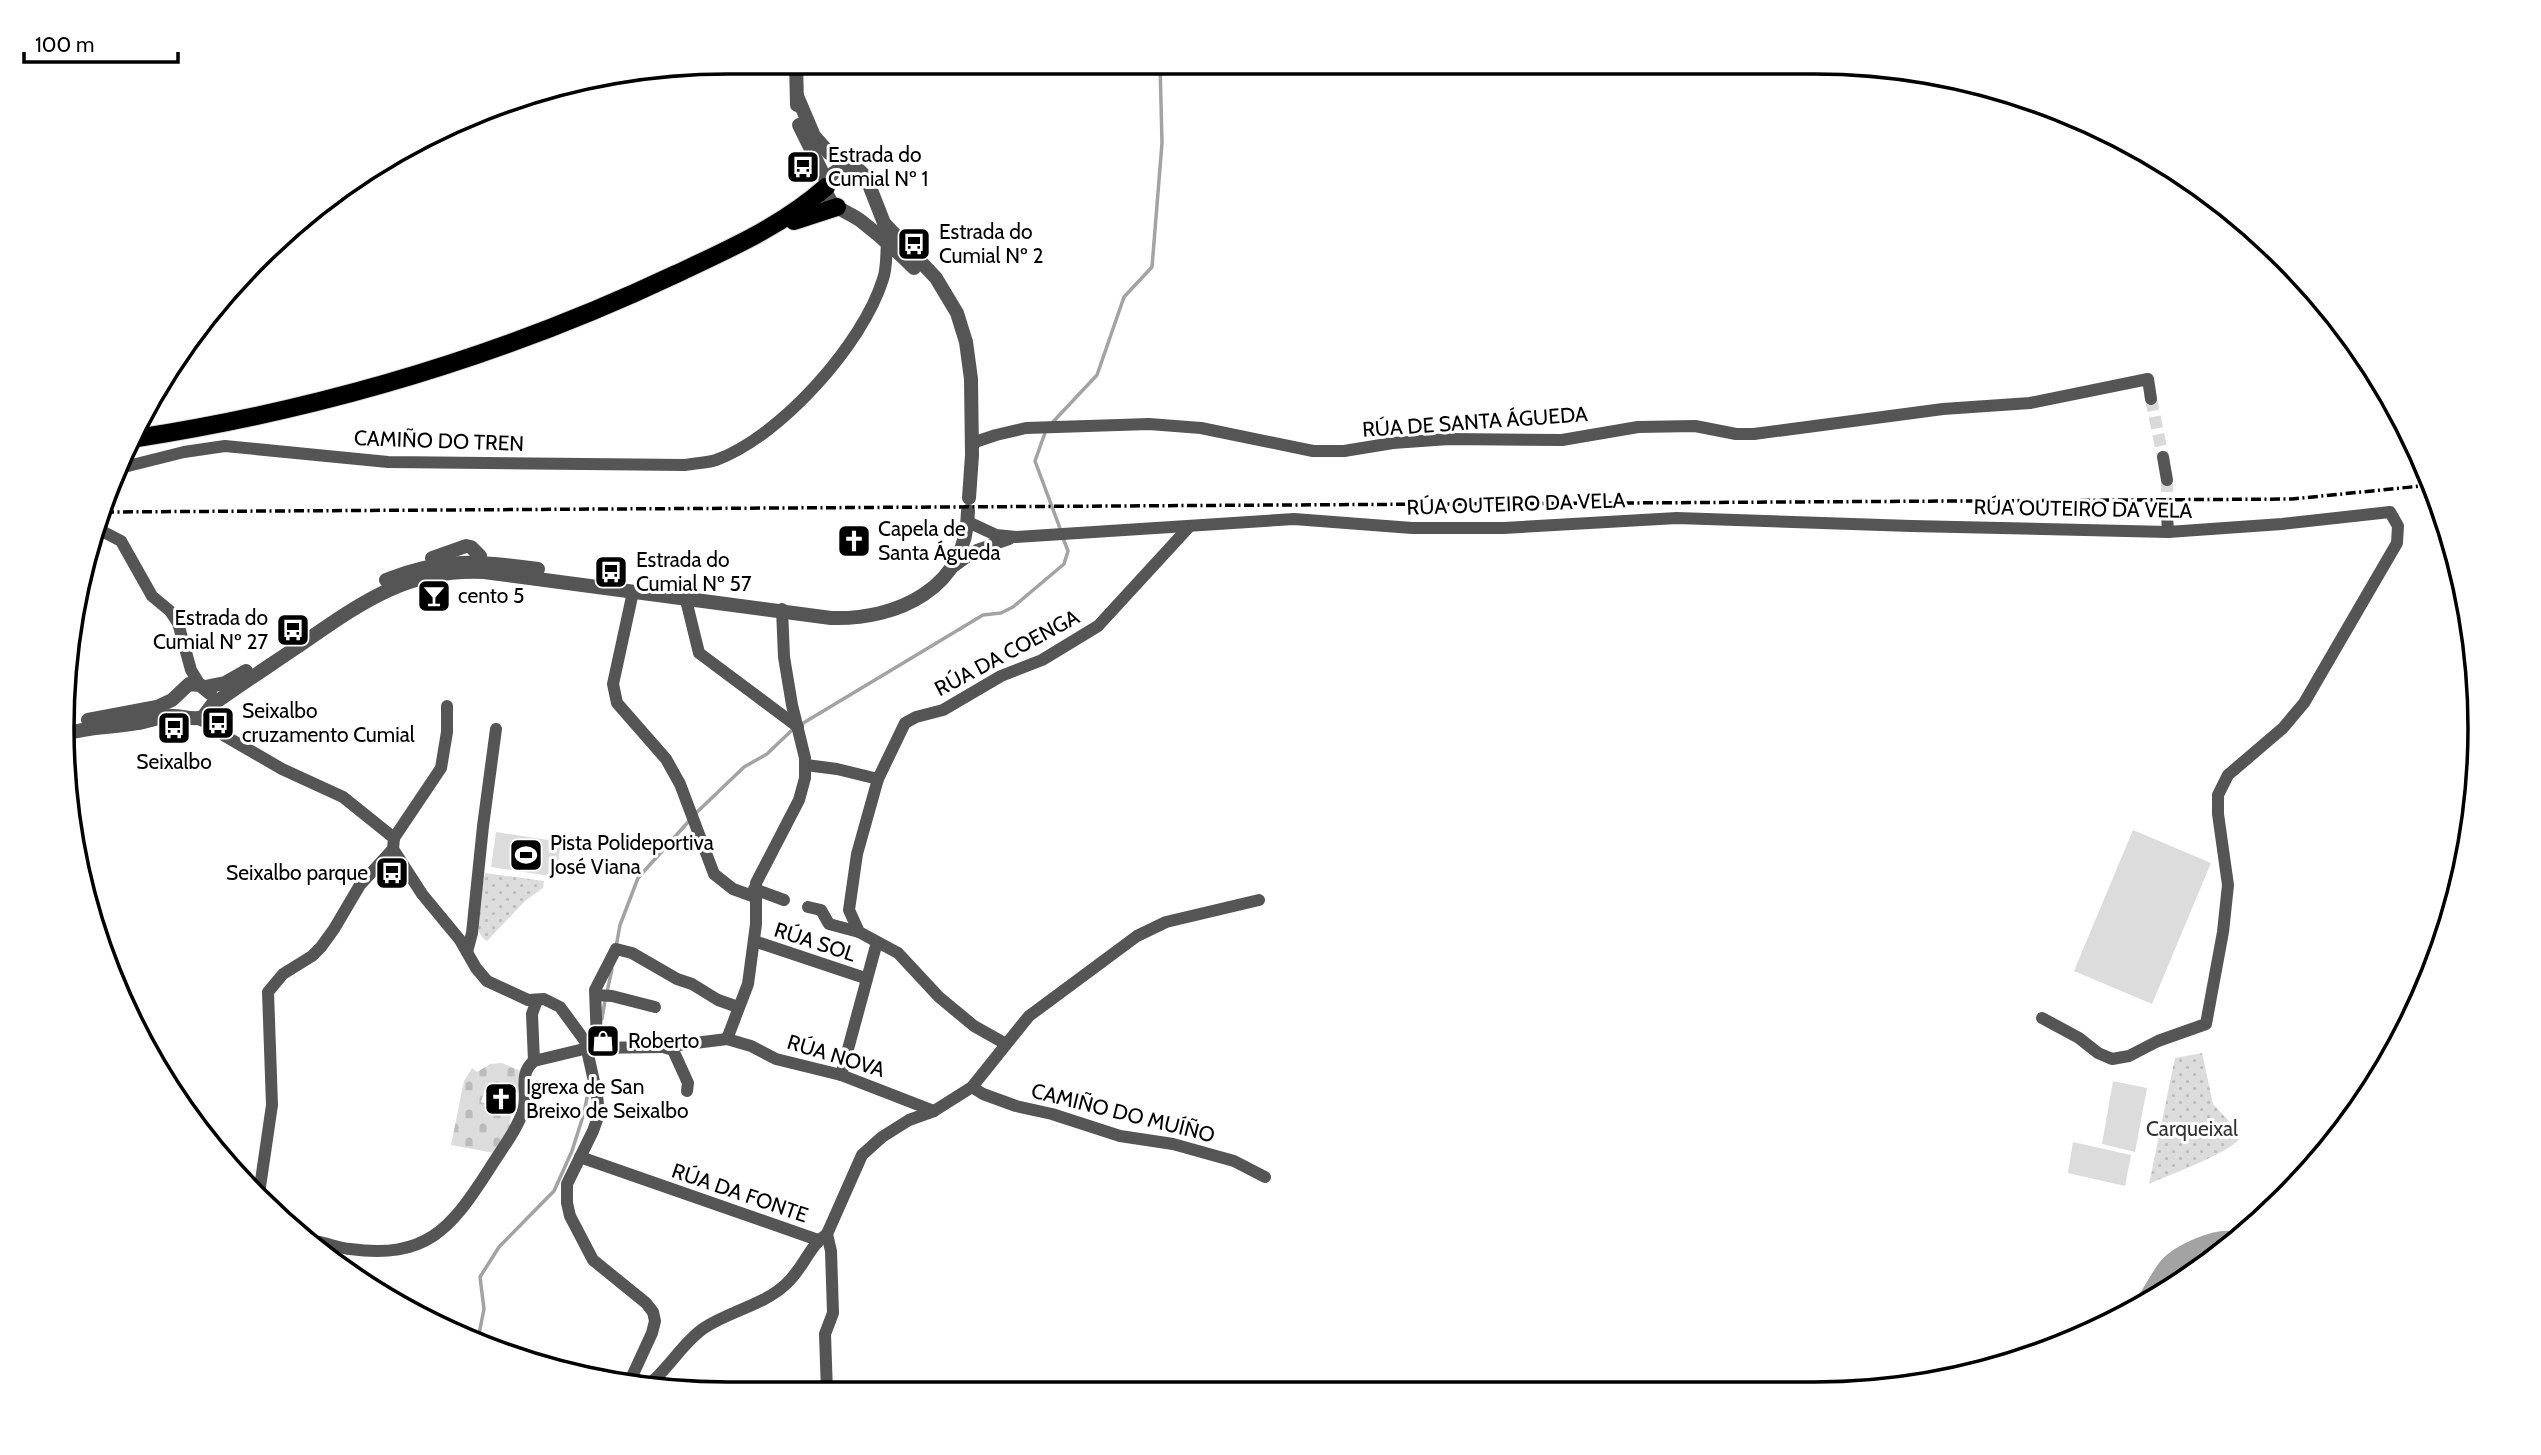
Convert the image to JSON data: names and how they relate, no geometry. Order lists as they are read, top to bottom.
{
  "streets": {
    "street": [
      "RÚA DE SANTA ÁGUEDA",
      "CAMIÑO DO TREN",
      "RÚA OUTEIRO DA VELA",
      "RÚA DA COENGA",
      "RÚA SOL",
      "RÚA NOVA",
      "CAMIÑO DO MUÍÑO",
      "RÚA DA FONTE"
    ]
  },
  "crossings": [
    ["RÚA OUTEIRO DA VELA", "RÚA DA COENGA"],
    ["RÚA NOVA", "RÚA DA FONTE"],
    ["CAMIÑO DO MUÍÑO", "RÚA DA FONTE"]
  ],
  "parks": ["Carqueixal"],
  "places": {
    "bus stop": [
      "Estrada do Cumial Nº 1",
      "Estrada do Cumial Nº 2",
      "Estrada do Cumial Nº 57",
      "Estrada do Cumial Nº 27",
      "Seixalbo cruzamento Cumial",
      "Seixalbo",
      "Seixalbo parque"
    ],
    "church": ["Capela de Santa Águeda", "Igrexa de San Breixo de Seixalbo"],
    "bar": ["cento 5"],
    "sports": ["Pista Polideportiva José Viana"],
    "shop": ["Roberto"]
  },
  "scale_bar": "100 m"
}
